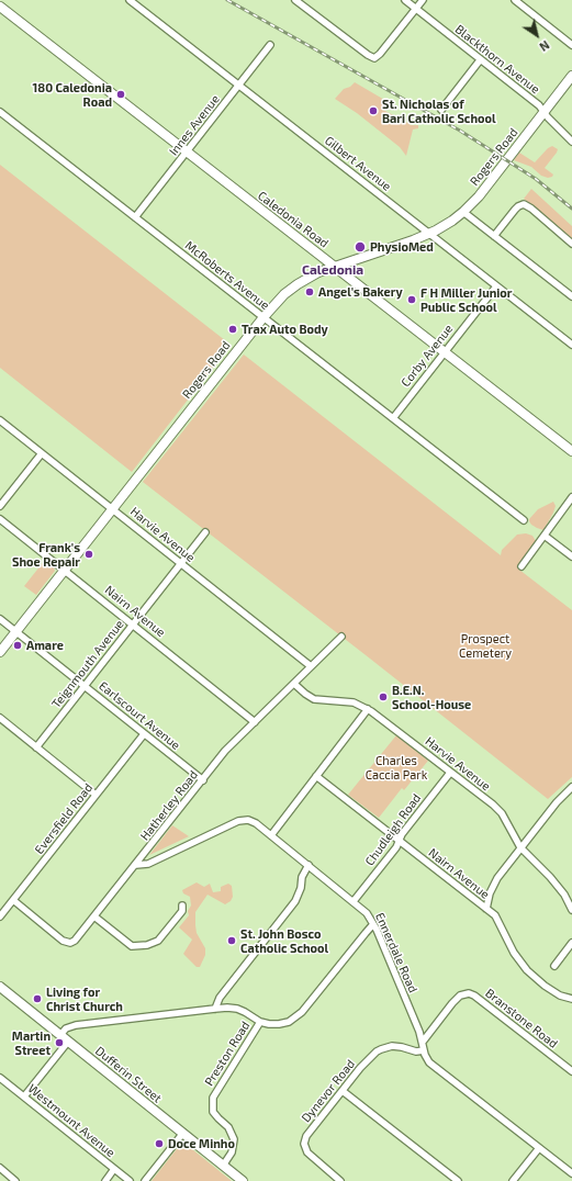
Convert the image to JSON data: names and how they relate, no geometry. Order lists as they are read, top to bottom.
{
  "streets": {
    "street": [
      "Blackthorn Avenue",
      "Innes Avenue",
      "Rogers Road",
      "Gilbert Avenue",
      "Caledonia Road",
      "McRoberts Avenue",
      "Corby Avenue",
      "Harvie Avenue",
      "Nairn Avenue",
      "Teignmouth Avenue",
      "Earlscourt Avenue",
      "Hatherley Road",
      "Eversfield Road",
      "Chudleigh Road",
      "Ennerdale Road",
      "Branstone Road",
      "Preston Road",
      "Dufferin Street",
      "Dynevor Road",
      "Westmount Avenue"
    ]
  },
  "crossings": [
    ["Blackthorn Avenue", "Rogers Road"],
    ["Innes Avenue", "Gilbert Avenue"],
    ["Innes Avenue", "Caledonia Road"],
    ["Innes Avenue", "McRoberts Avenue"],
    ["Rogers Road", "Gilbert Avenue"],
    ["Rogers Road", "Caledonia Road"],
    ["Rogers Road", "McRoberts Avenue"],
    ["Rogers Road", "Harvie Avenue"],
    ["Rogers Road", "Nairn Avenue"],
    ["Rogers Road", "Earlscourt Avenue"],
    ["Gilbert Avenue", "Corby Avenue"],
    ["Caledonia Road", "Corby Avenue"],
    ["McRoberts Avenue", "Corby Avenue"],
    ["Harvie Avenue", "Teignmouth Avenue"],
    ["Harvie Avenue", "Hatherley Road"],
    ["Harvie Avenue", "Chudleigh Road"],
    ["Nairn Avenue", "Teignmouth Avenue"],
    ["Nairn Avenue", "Hatherley Road"],
    ["Nairn Avenue", "Chudleigh Road"],
    ["Teignmouth Avenue", "Earlscourt Avenue"],
    ["Earlscourt Avenue", "Hatherley Road"],
    ["Earlscourt Avenue", "Eversfield Road"],
    ["Hatherley Road", "Eversfield Road"],
    ["Hatherley Road", "Ennerdale Road"],
    ["Chudleigh Road", "Ennerdale Road"],
    ["Ennerdale Road", "Branstone Road"],
    ["Ennerdale Road", "Dynevor Road"],
    ["Preston Road", "Dufferin Street"]
  ],
  "districts": ["Caledonia"],
  "parks": ["Prospect Cemetery", "Charles Caccia Park"],
  "places": [
    "180 Caledonia Road",
    "St. Nicholas of Bari Catholic School",
    "PhysioMed",
    "Angel's Bakery",
    "F H Miller Junior Public School",
    "Trax Auto Body",
    "Frank's Shoe Repair",
    "Amare",
    "B.E.N. School-House",
    "St. John Bosco Catholic School",
    "Living for Christ Church",
    "Martin Street",
    "Doce Minho"
  ],
  "north": "bottom right"
}
